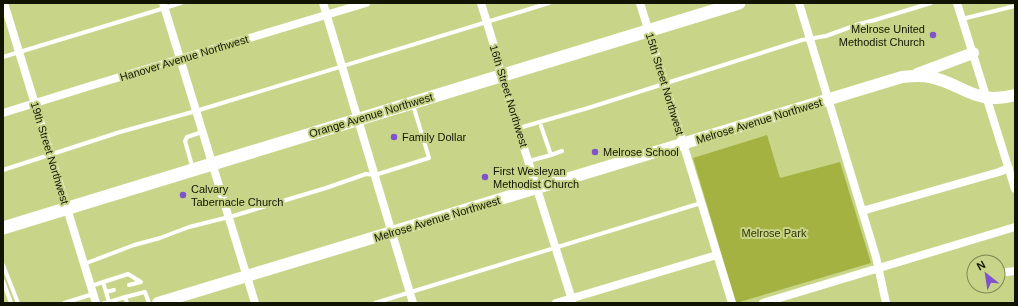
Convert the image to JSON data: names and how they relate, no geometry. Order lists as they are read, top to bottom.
{
  "streets": {
    "main road": ["Orange Avenue Northwest"],
    "street": [
      "Hanover Avenue Northwest",
      "15th Street Northwest",
      "16th Street Northwest",
      "Melrose Avenue Northwest",
      "19th Street Northwest"
    ]
  },
  "crossings": [
    ["Hanover Avenue Northwest", "19th Street Northwest"],
    ["15th Street Northwest", "Orange Avenue Northwest"],
    ["15th Street Northwest", "Melrose Avenue Northwest"],
    ["16th Street Northwest", "Orange Avenue Northwest"],
    ["16th Street Northwest", "Melrose Avenue Northwest"],
    ["Orange Avenue Northwest", "19th Street Northwest"]
  ],
  "parks": ["Melrose Park"],
  "places": [
    "Melrose United Methodist Church",
    "Family Dollar",
    "Melrose School",
    "First Wesleyan Methodist Church",
    "Calvary Tabernacle Church"
  ],
  "north": "top left"
}
